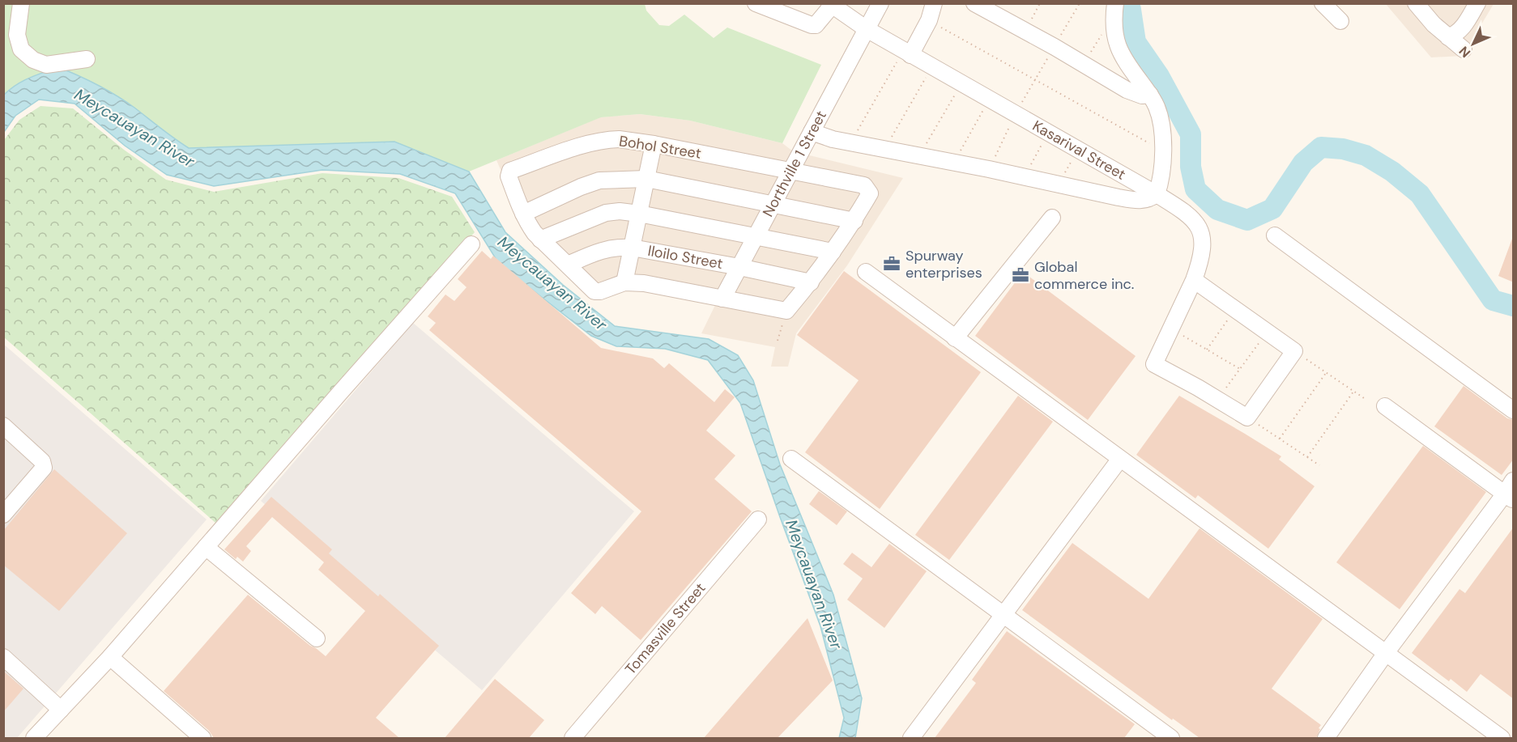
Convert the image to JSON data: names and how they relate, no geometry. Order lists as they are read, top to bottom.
{
  "streets": {
    "street": [
      "Bohol Street",
      "Kasarival Street",
      "Northville 1 Street",
      "Iloilo Street",
      "Tomasville Street"
    ]
  },
  "crossings": [
    ["Bohol Street", "Northville 1 Street"],
    ["Kasarival Street", "Northville 1 Street"],
    ["Northville 1 Street", "Iloilo Street"]
  ],
  "water": ["Meycauayan River"],
  "places": {
    "office": ["Spurway enterprises", "Global commerce inc."]
  },
  "north": "bottom left"
}
